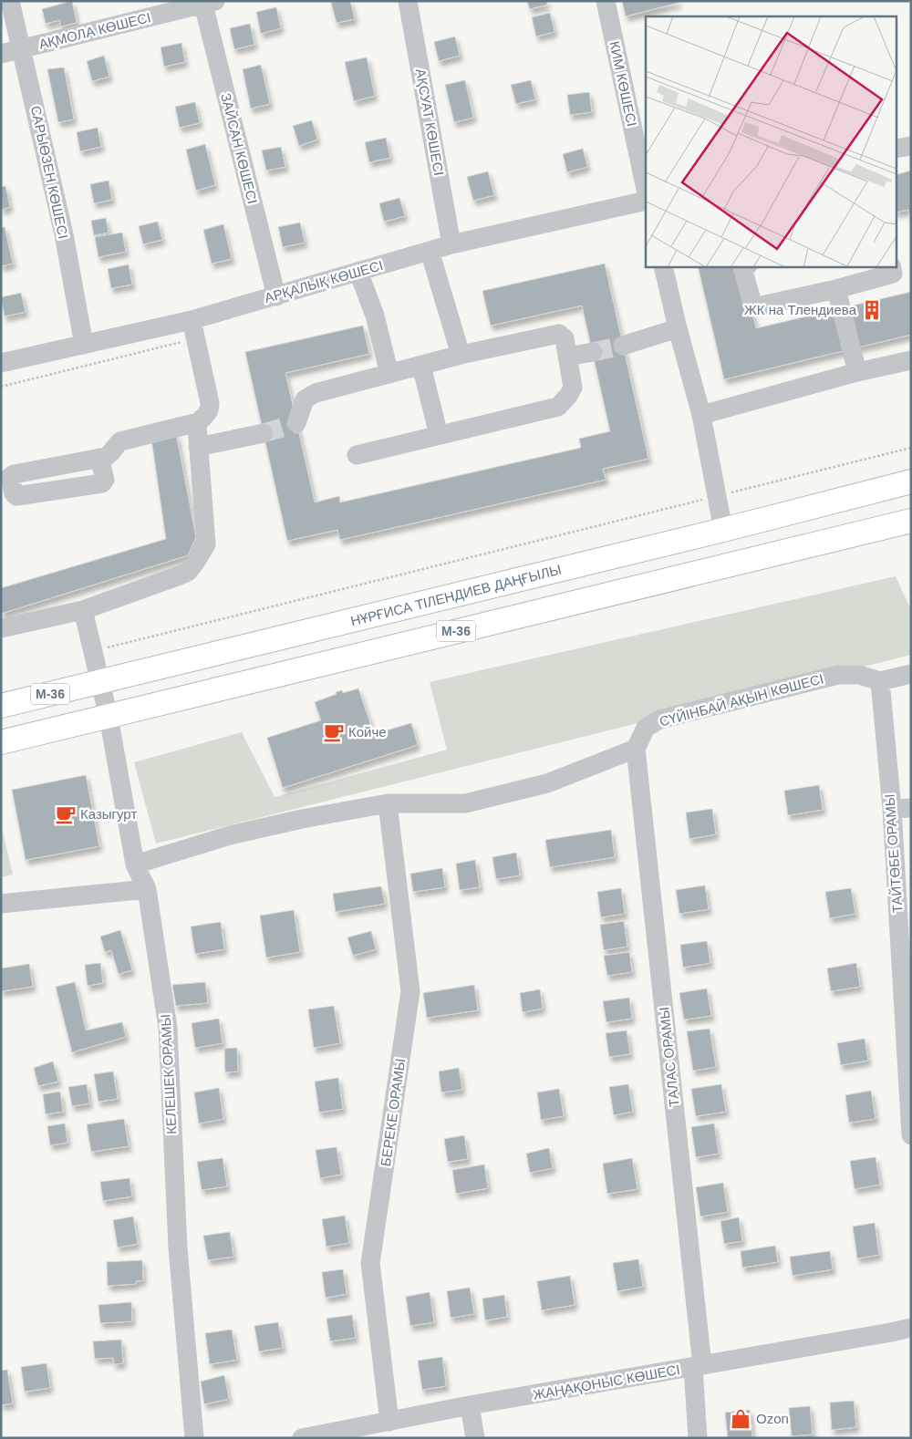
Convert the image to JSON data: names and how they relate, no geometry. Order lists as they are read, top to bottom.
{
  "streets": {
    "main road": ["НҰРҒИСА ТІЛЕНДИЕВ ДАҢҒЫЛЫ", "M-36"],
    "street": [
      "АҚМОЛА КӨШЕСІ",
      "КИМ КӨШЕСІ",
      "АҚСУАТ КӨШЕСІ",
      "ЗАЙСАН КӨШЕСІ",
      "САРЫӨЗЕН КӨШЕСІ",
      "АРҚАЛЫҚ КӨШЕСІ",
      "СҮЙІНБАЙ АҚЫН КӨШЕСІ",
      "ТАЙТӨБЕ ОРАМЫ",
      "ТАЛАС ОРАМЫ",
      "КЕЛЕШЕК ОРАМЫ",
      "БЕРЕКЕ ОРАМЫ",
      "ЖАҢАҚОНЫС КӨШЕСІ"
    ]
  },
  "crossings": [
    ["АҚМОЛА КӨШЕСІ", "ЗАЙСАН КӨШЕСІ"],
    ["АҚМОЛА КӨШЕСІ", "САРЫӨЗЕН КӨШЕСІ"],
    ["АҚСУАТ КӨШЕСІ", "АРҚАЛЫҚ КӨШЕСІ"],
    ["ЗАЙСАН КӨШЕСІ", "АРҚАЛЫҚ КӨШЕСІ"],
    ["САРЫӨЗЕН КӨШЕСІ", "АРҚАЛЫҚ КӨШЕСІ"],
    ["M-36", "КЕЛЕШЕК ОРАМЫ"],
    ["СҮЙІНБАЙ АҚЫН КӨШЕСІ", "ТАЙТӨБЕ ОРАМЫ"],
    ["СҮЙІНБАЙ АҚЫН КӨШЕСІ", "ТАЛАС ОРАМЫ"],
    ["ТАЛАС ОРАМЫ", "ЖАҢАҚОНЫС КӨШЕСІ"],
    ["БЕРЕКЕ ОРАМЫ", "ЖАҢАҚОНЫС КӨШЕСІ"]
  ],
  "places": {
    "building": ["ЖК на Тлендиева"],
    "cafe": ["Койче", "Казыгурт"],
    "shop": ["Ozon"]
  }
}
